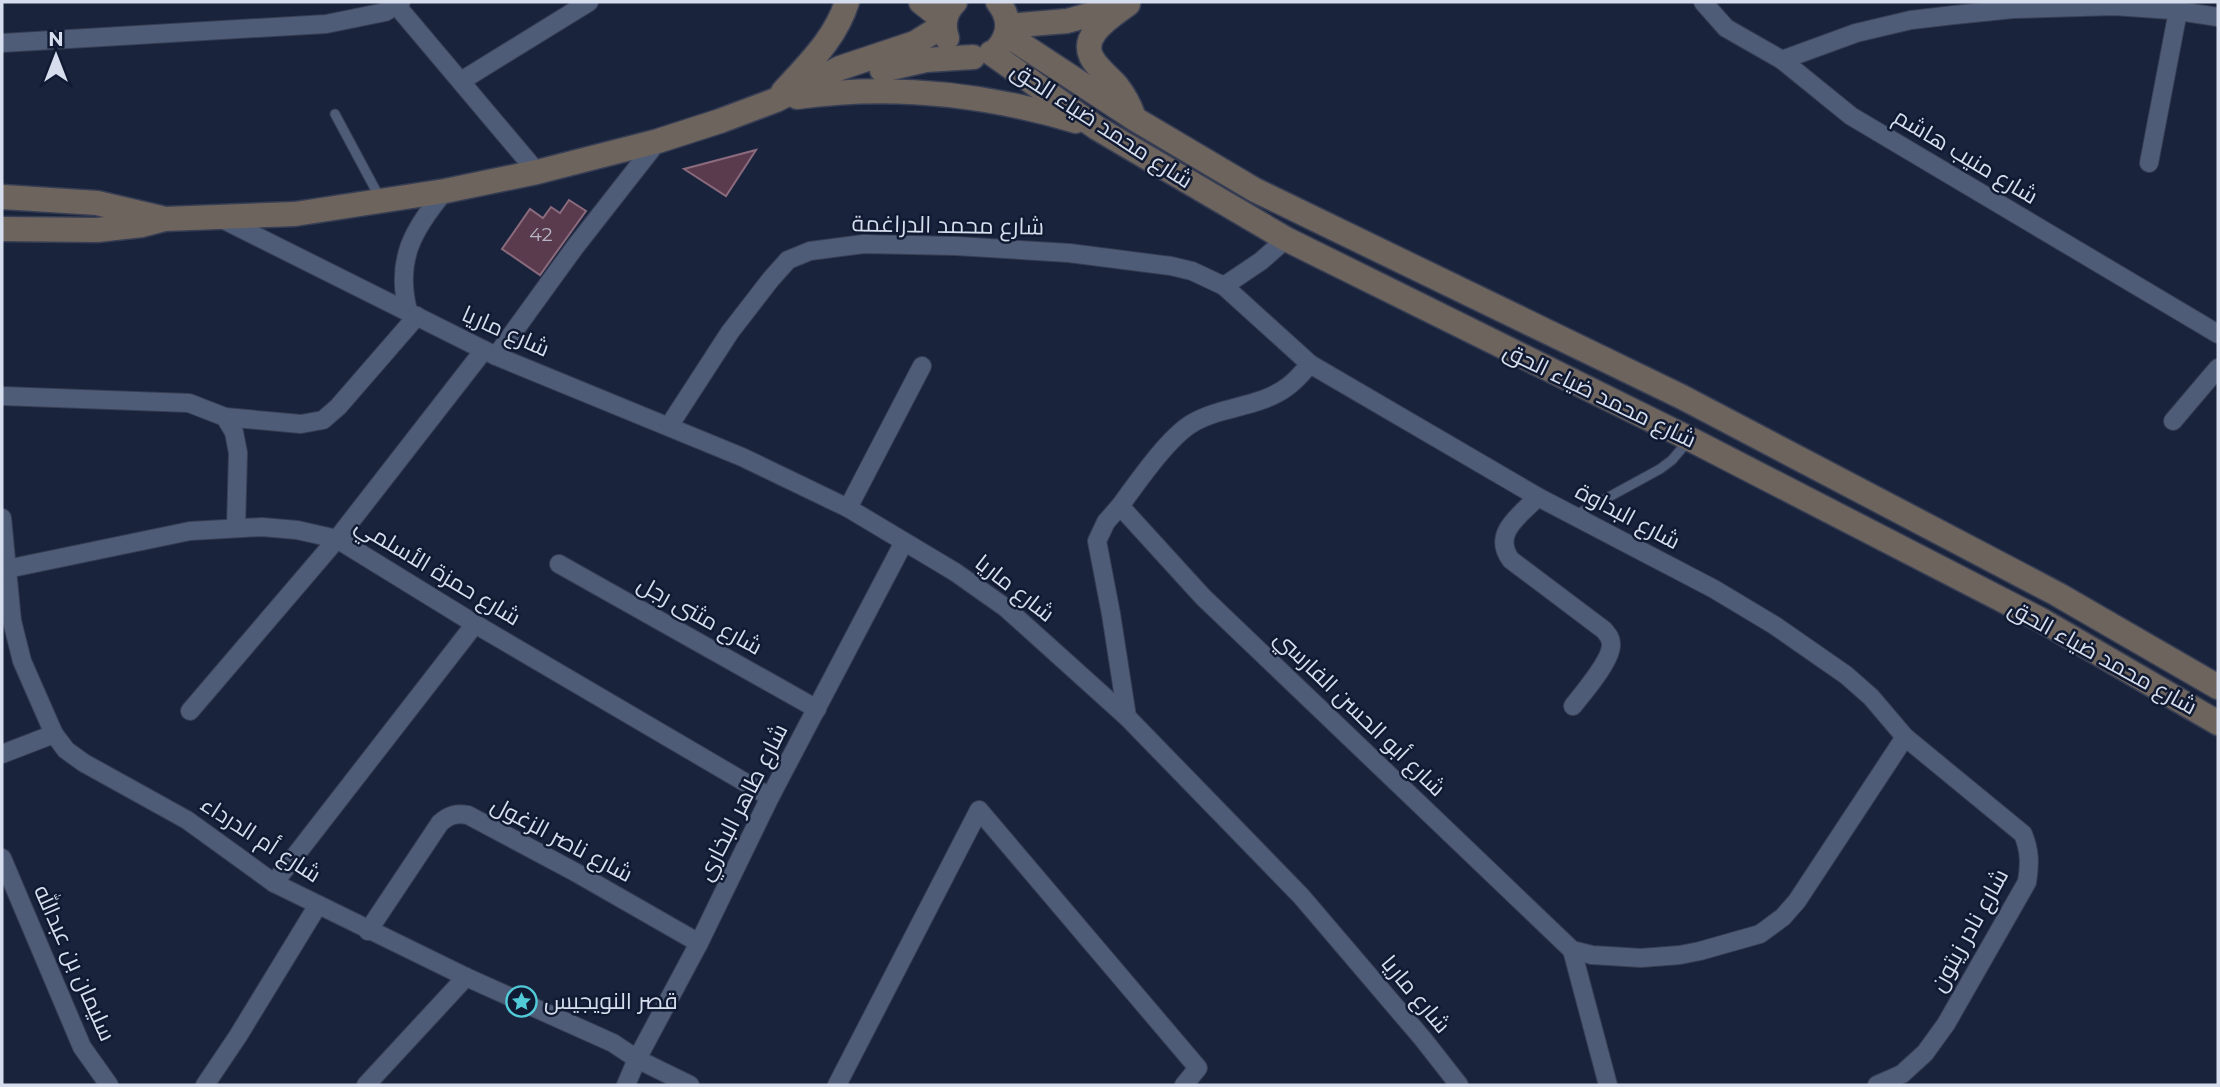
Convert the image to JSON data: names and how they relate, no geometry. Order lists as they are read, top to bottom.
{
  "streets": {
    "main road": ["شارع محمد ضياء الحق"],
    "street": [
      "شارع منيب هاشم",
      "شارع محمد الدراغمة",
      "شارع ماريا",
      "شارع البداوة",
      "شارع حمزة الأسلمي",
      "شارع مثنى رجل",
      "شارع أبو الحسن الفارسي",
      "شارع طاهر البخاري",
      "شارع أم الدرداء",
      "شارع ناصر الزغول",
      "شارع نادر زيتون",
      "سليمان بن عبدالله"
    ]
  },
  "crossings": [
    ["شارع محمد الدراغمة", "شارع ماريا"],
    ["شارع ماريا", "شارع طاهر البخاري"],
    ["شارع البداوة", "شارع نادر زيتون"],
    ["شارع حمزة الأسلمي", "شارع طاهر البخاري"],
    ["شارع حمزة الأسلمي", "شارع أم الدرداء"],
    ["شارع مثنى رجل", "شارع طاهر البخاري"],
    ["شارع طاهر البخاري", "شارع أم الدرداء"],
    ["شارع طاهر البخاري", "شارع ناصر الزغول"],
    ["شارع أم الدرداء", "شارع ناصر الزغول"]
  ],
  "places": {
    "place": ["قصر النويجيس"]
  },
  "house_numbers": ["42"],
  "north": "top"
}
